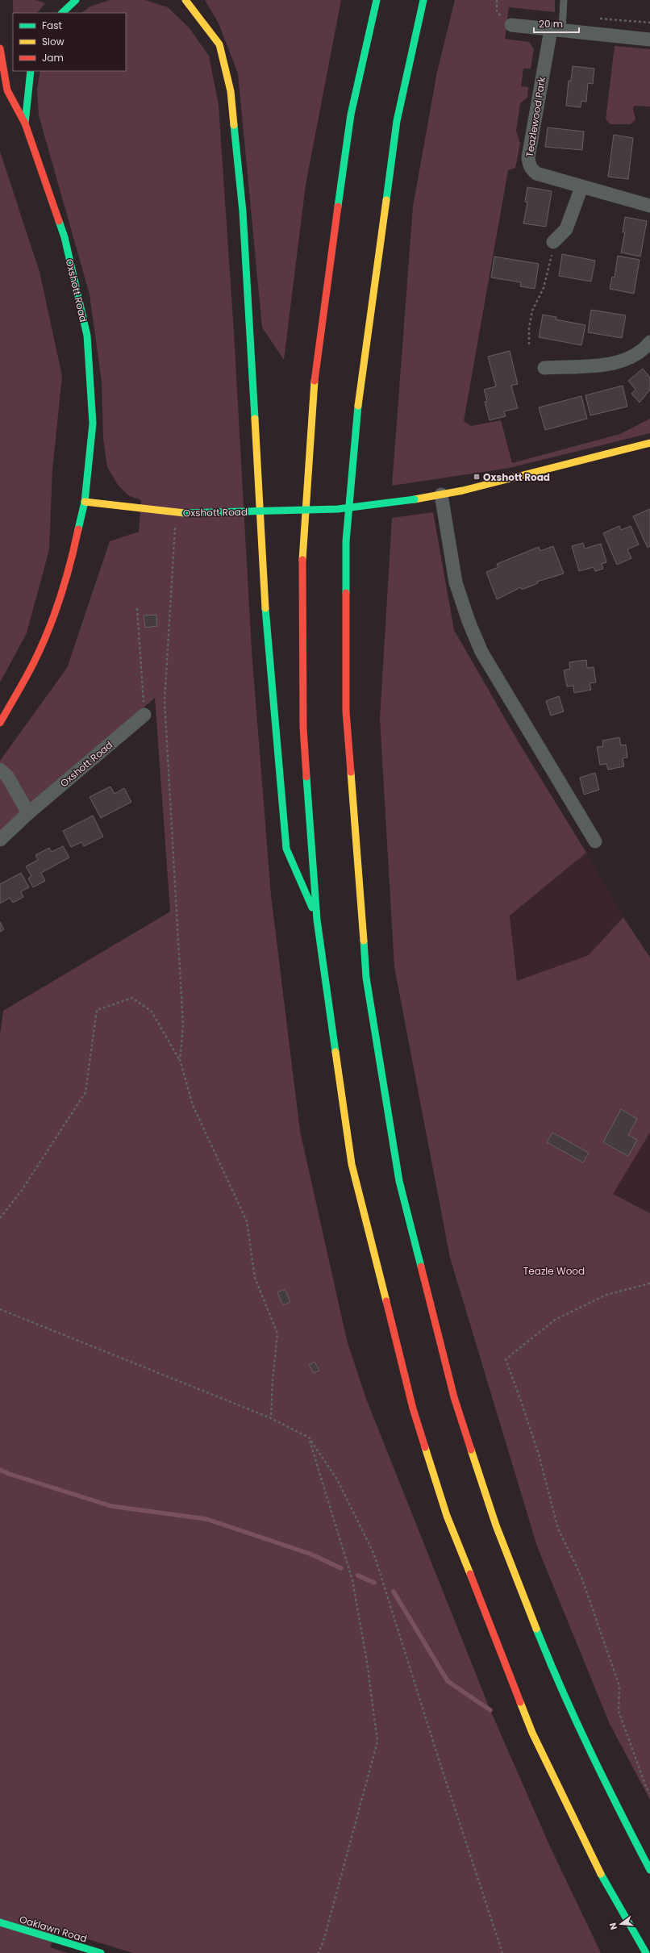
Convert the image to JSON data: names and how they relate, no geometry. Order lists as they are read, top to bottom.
{
  "streets": {
    "main road": ["Oxshott Road", "Oaklawn Road"],
    "street": ["Teazlewood Park"]
  },
  "parks": ["Teazle Wood"],
  "places": {
    "transit": ["Oxshott Road"]
  },
  "legend": ["Fast", "Slow", "Jam"],
  "scale_bar": "20 m",
  "north": "left"
}
